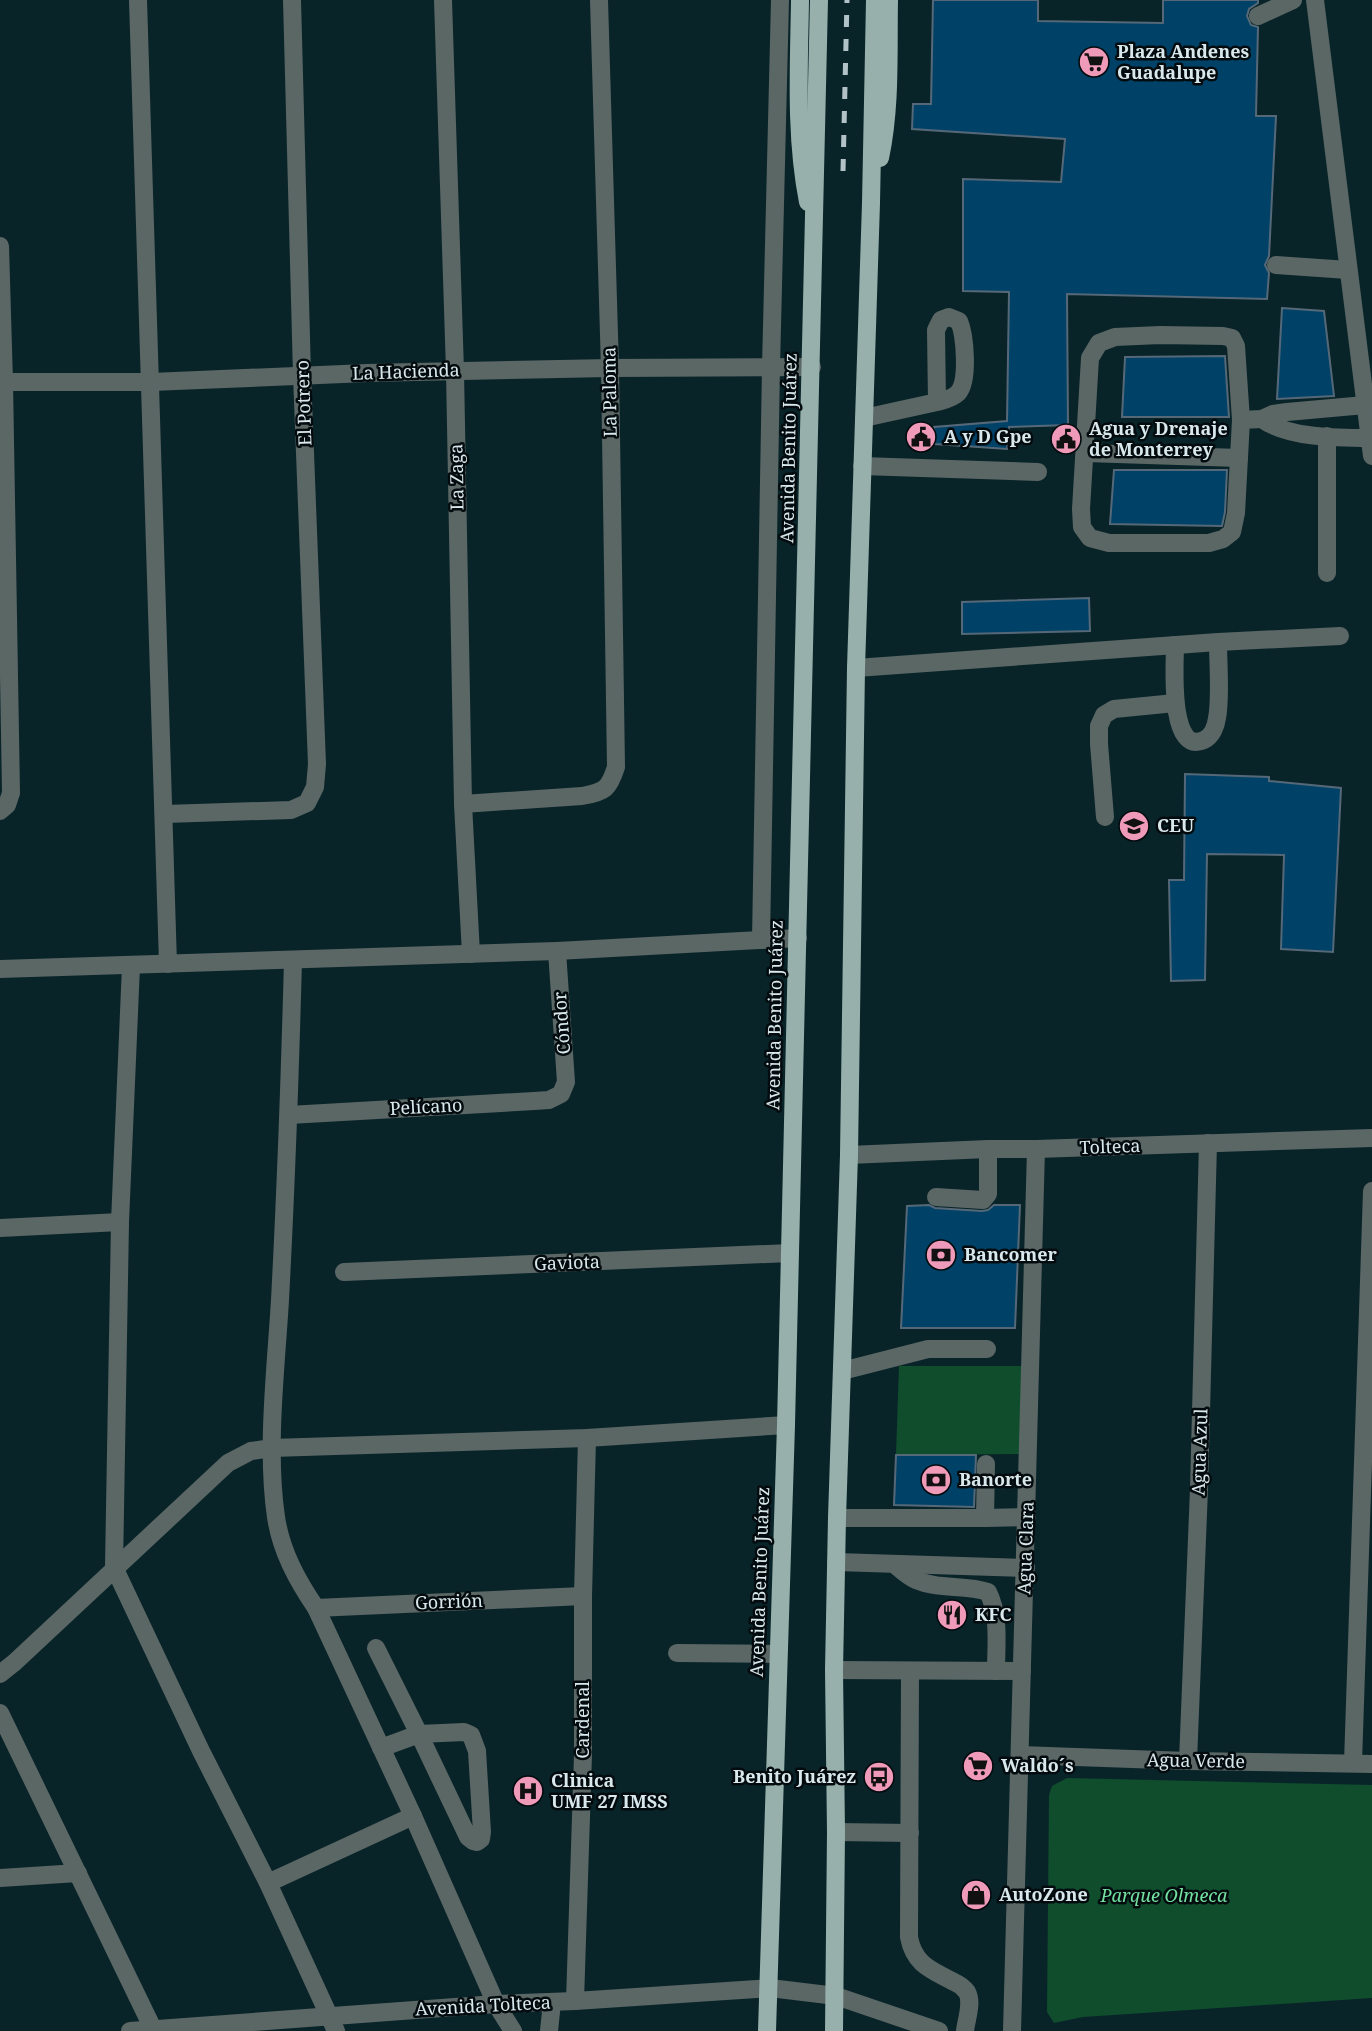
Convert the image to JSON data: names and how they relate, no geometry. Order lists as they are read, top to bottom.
{
  "streets": {
    "main road": ["Avenida Benito Juárez"],
    "street": [
      "La Hacienda",
      "La Paloma",
      "El Potrero",
      "La Zaga",
      "Cóndor",
      "Pelícano",
      "Tolteca",
      "Gaviota",
      "Agua Azul",
      "Agua Clara",
      "Gorrión",
      "Cardenal",
      "Agua Verde",
      "Avenida Tolteca"
    ]
  },
  "crossings": [
    ["La Hacienda", "La Paloma"],
    ["La Hacienda", "El Potrero"],
    ["La Hacienda", "Avenida Benito Juárez"],
    ["La Hacienda", "La Zaga"],
    ["La Paloma", "La Zaga"],
    ["Avenida Benito Juárez", "Gaviota"],
    ["Avenida Benito Juárez", "Avenida Tolteca"],
    ["Cóndor", "Pelícano"],
    ["Tolteca", "Agua Azul"],
    ["Tolteca", "Agua Clara"],
    ["Agua Azul", "Agua Verde"],
    ["Agua Clara", "Agua Verde"],
    ["Gorrión", "Cardenal"],
    ["Cardenal", "Avenida Tolteca"]
  ],
  "parks": ["Parque Olmeca"],
  "places": {
    "supermarket": ["Plaza Andenes Guadalupe", "Waldo´s"],
    "public building": ["A y D Gpe", "Agua y Drenaje de Monterrey"],
    "school or university": ["CEU"],
    "bank": ["Bancomer", "Banorte"],
    "restaurant": ["KFC"],
    "bus stop": ["Benito Juárez"],
    "hospital": ["Clinica UMF 27 IMSS"],
    "shop": ["AutoZone"]
  }
}
